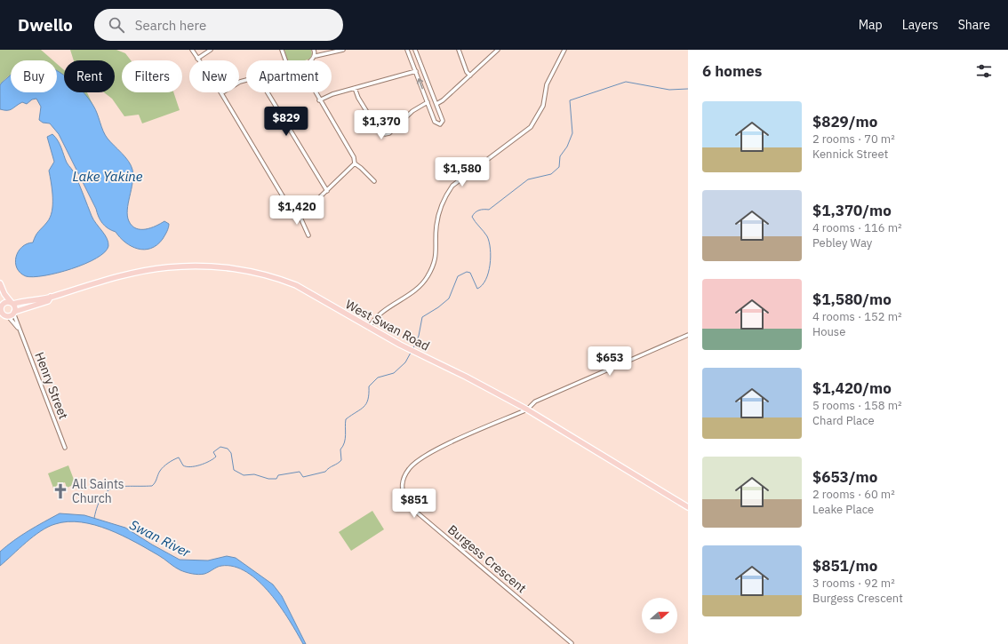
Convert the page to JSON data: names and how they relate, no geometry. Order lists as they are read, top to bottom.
{
  "streets": {
    "main road": ["West Swan Road"],
    "street": ["Henry Street", "Burgess Crescent"]
  },
  "crossings": [
    ["West Swan Road", "Henry Street"],
    ["West Swan Road", "Burgess Crescent"]
  ],
  "water": ["Lake Yakine", "Swan River"],
  "places": {
    "church": ["All Saints Church"]
  },
  "north": "right",
  "page": {
    "header": "Dwello",
    "search": "Search here",
    "nav": ["Map", "Layers", "Share"],
    "heading": "6 homes",
    "chip": [
      "Buy",
      "Rent",
      "Filters",
      "New",
      "Apartment"
    ],
    "list": [
      {
        "name": "$829/mo",
        "note": "2 rooms · 70 m² · Kennick Street"
      },
      {
        "name": "$1,370/mo",
        "note": "4 rooms · 116 m² · Pebley Way"
      },
      {
        "name": "$1,580/mo",
        "note": "4 rooms · 152 m² · House"
      },
      {
        "name": "$1,420/mo",
        "note": "5 rooms · 158 m² · Chard Place"
      },
      {
        "name": "$653/mo",
        "note": "2 rooms · 60 m² · Leake Place"
      },
      {
        "name": "$851/mo",
        "note": "3 rooms · 92 m² · Burgess Crescent"
      }
    ],
    "price": [
      "$829",
      "$1,370",
      "$1,580",
      "$1,420",
      "$653",
      "$851"
    ]
  }
}
